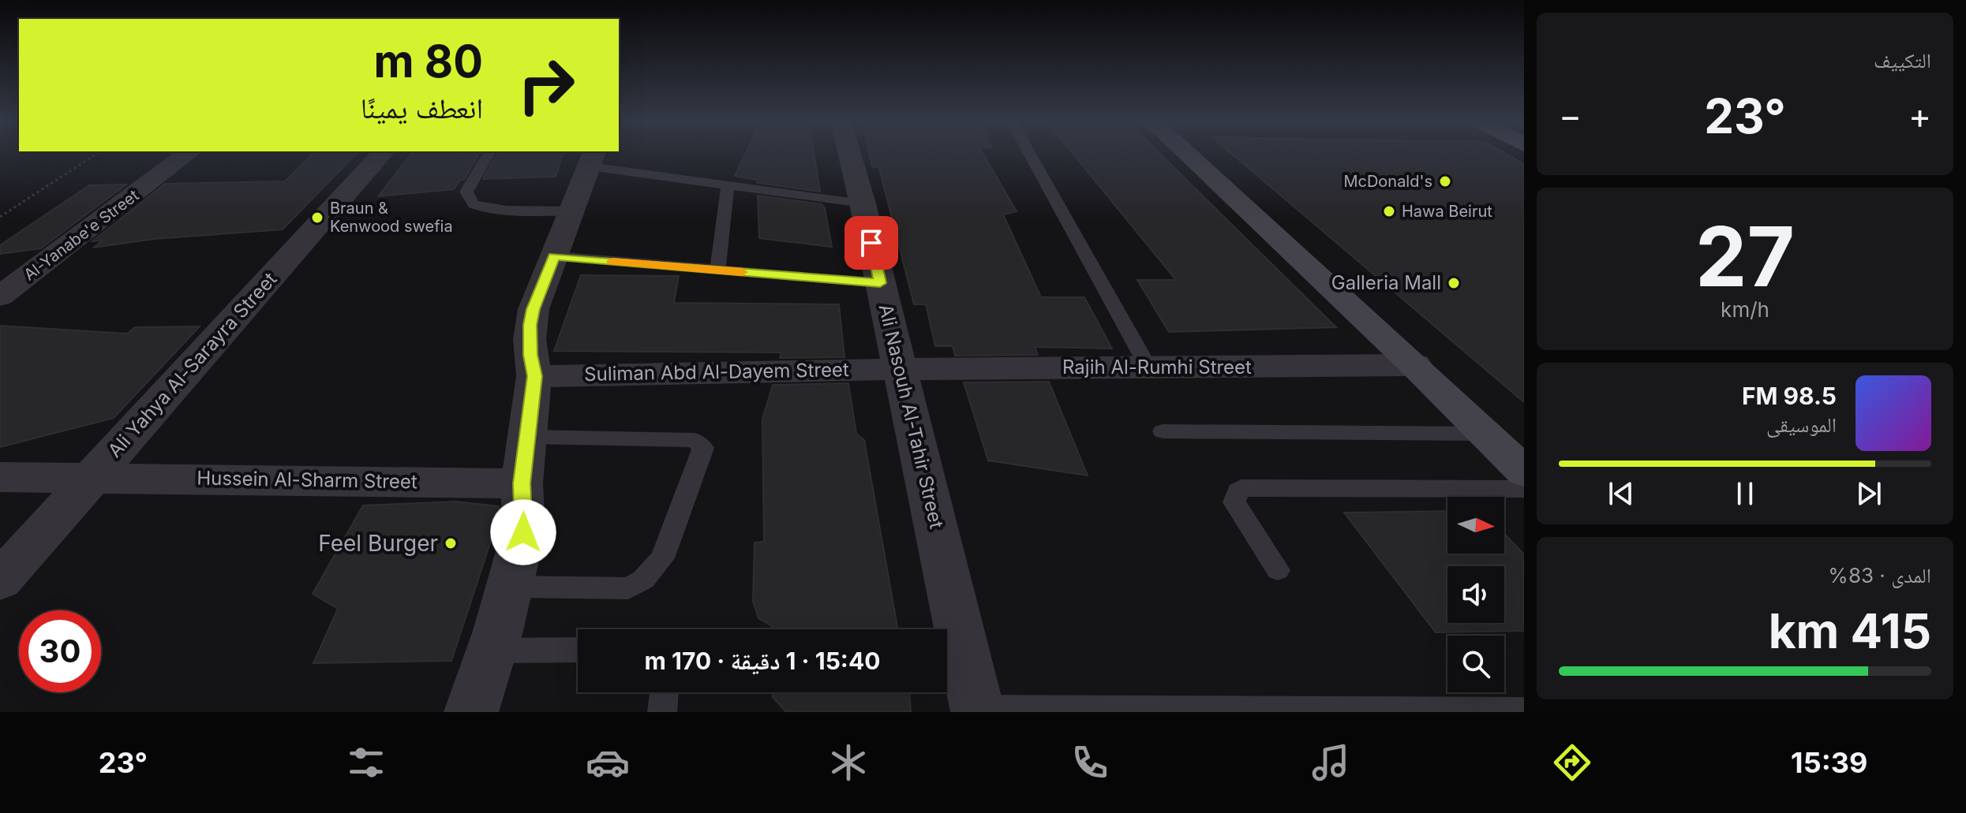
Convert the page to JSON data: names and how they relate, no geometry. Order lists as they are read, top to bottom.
{
  "streets": {
    "street": [
      "Al-Yanabe'e Street",
      "Ali Yahya Al-Sarayra Street",
      "Rajih Al-Rumhi Street",
      "Suliman Abd Al-Dayem Street",
      "Ali Nasouh Al-Tahir Street",
      "Hussein Al-Sharm Street"
    ]
  },
  "crossings": [
    ["Ali Yahya Al-Sarayra Street", "Hussein Al-Sharm Street"],
    ["Rajih Al-Rumhi Street", "Suliman Abd Al-Dayem Street"],
    ["Rajih Al-Rumhi Street", "Ali Nasouh Al-Tahir Street"],
    ["Suliman Abd Al-Dayem Street", "Ali Nasouh Al-Tahir Street"]
  ],
  "places": [
    "McDonald's",
    "Hawa Beirut",
    "Braun & Kenwood swefia",
    "Galleria Mall",
    "Feel Burger"
  ],
  "north": "right",
  "page": {
    "tile": [
      "التكييف",
      ["27", "km/h"],
      ["المدى · 83%", "415 km"]
    ],
    "turn": ["80 m", "انعطف يمينًا"],
    "heat": ["−", "23°", "+"],
    "song": ["98.5 FM", "الموسيقى"],
    "limit": "30",
    "trip": "15:40 · 1 دقيقة · 170 m",
    "tabs": ["15:39", "23°"]
  }
}
